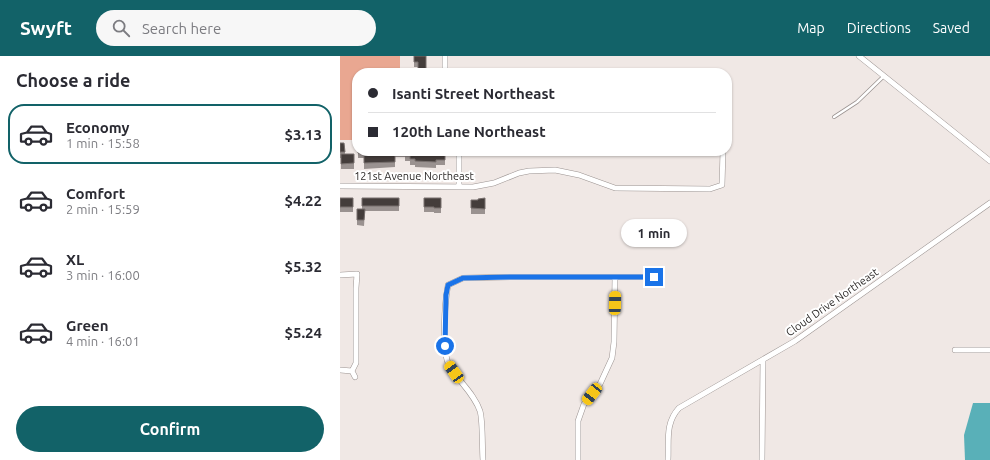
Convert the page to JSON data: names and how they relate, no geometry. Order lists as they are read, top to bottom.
{
  "streets": {
    "street": ["121st Avenue Northeast", "Cloud Drive Northeast"]
  },
  "page": {
    "header": "Swyft",
    "search": "Search here",
    "nav": ["Map", "Directions", "Saved"],
    "heading": "Choose a ride",
    "banner": ["Isanti Street Northeast", "120th Lane Northeast"],
    "list": [
      {
        "name": "Economy",
        "note": "1 min · 15:58",
        "value": "$3.13"
      },
      {
        "name": "Comfort",
        "note": "2 min · 15:59",
        "value": "$4.22"
      },
      {
        "name": "XL",
        "note": "3 min · 16:00",
        "value": "$5.32"
      },
      {
        "name": "Green",
        "note": "4 min · 16:01",
        "value": "$5.24"
      }
    ],
    "bubble": "1 min",
    "buttons": "Confirm"
  }
}
